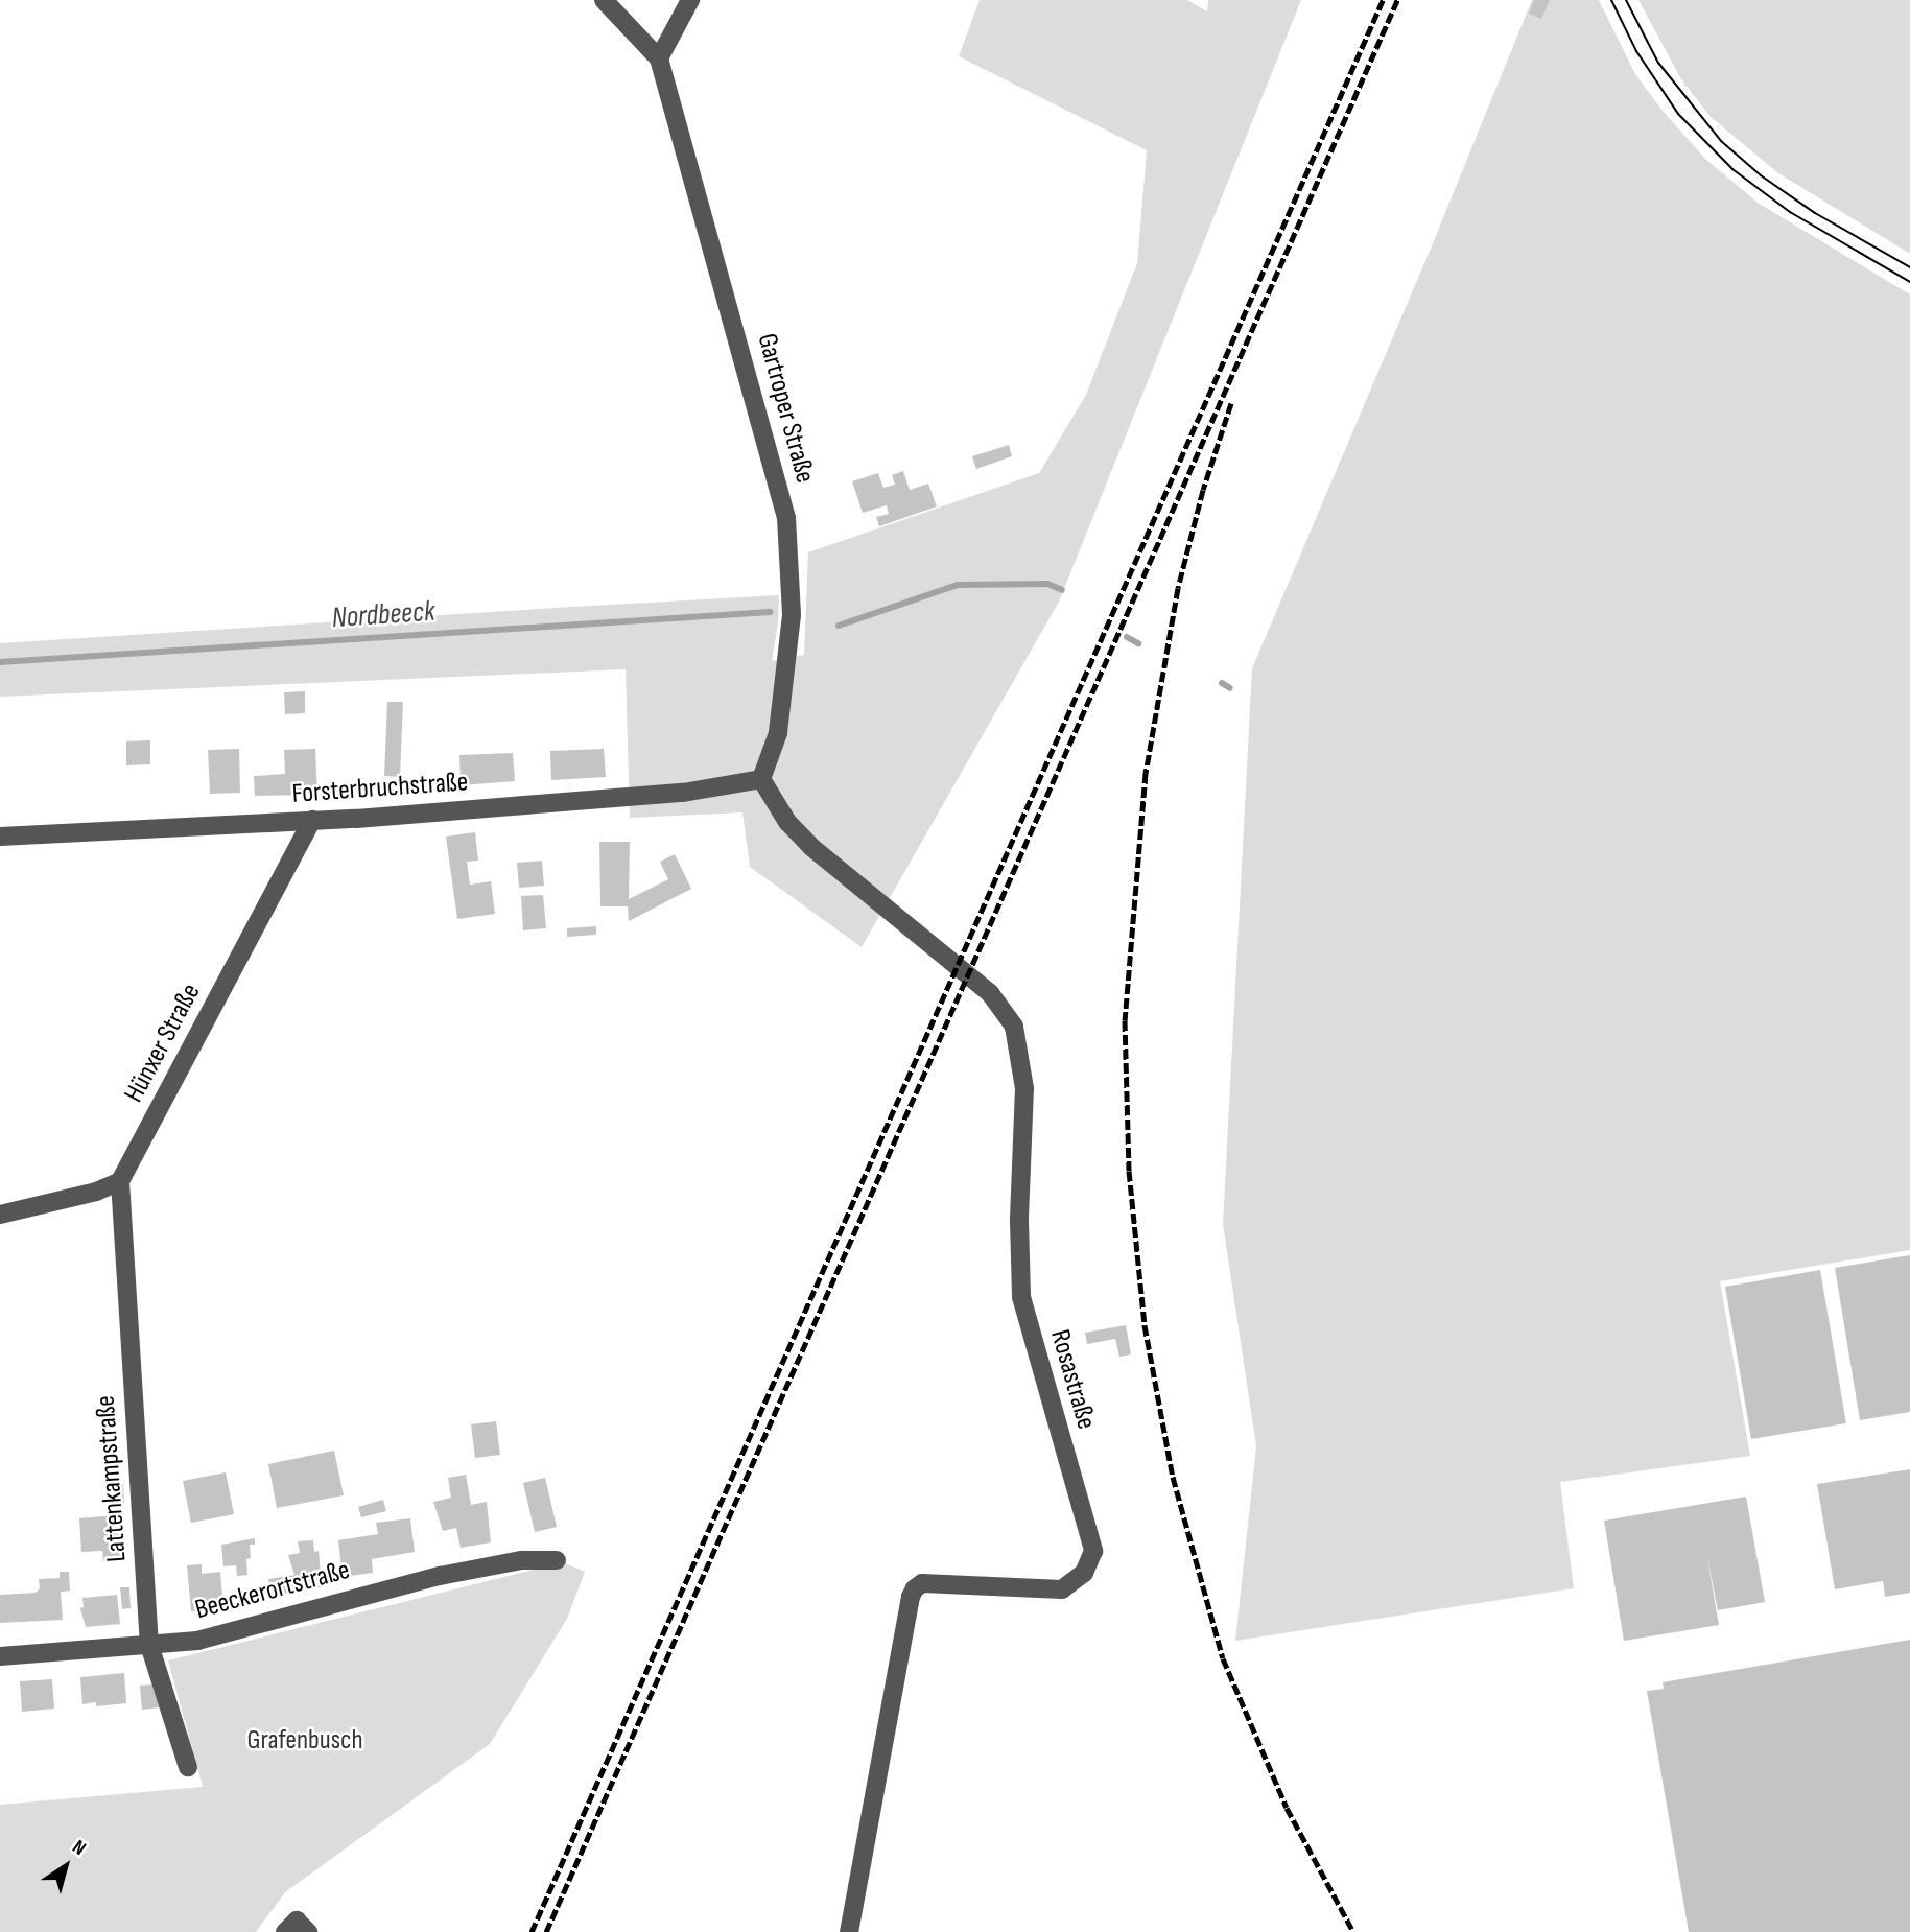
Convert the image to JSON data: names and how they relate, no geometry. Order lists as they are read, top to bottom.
{
  "streets": {
    "street": [
      "Gartroper Straße",
      "Forsterbruchstraße",
      "Hünxer Straße",
      "Rosastraße",
      "Lattenkampstraße",
      "Beeckerortstraße"
    ]
  },
  "crossings": [
    ["Gartroper Straße", "Forsterbruchstraße"],
    ["Gartroper Straße", "Rosastraße"],
    ["Forsterbruchstraße", "Hünxer Straße"],
    ["Forsterbruchstraße", "Rosastraße"],
    ["Hünxer Straße", "Lattenkampstraße"],
    ["Lattenkampstraße", "Beeckerortstraße"]
  ],
  "water": ["Nordbeeck"],
  "parks": ["Grafenbusch"],
  "north": "top right"
}
